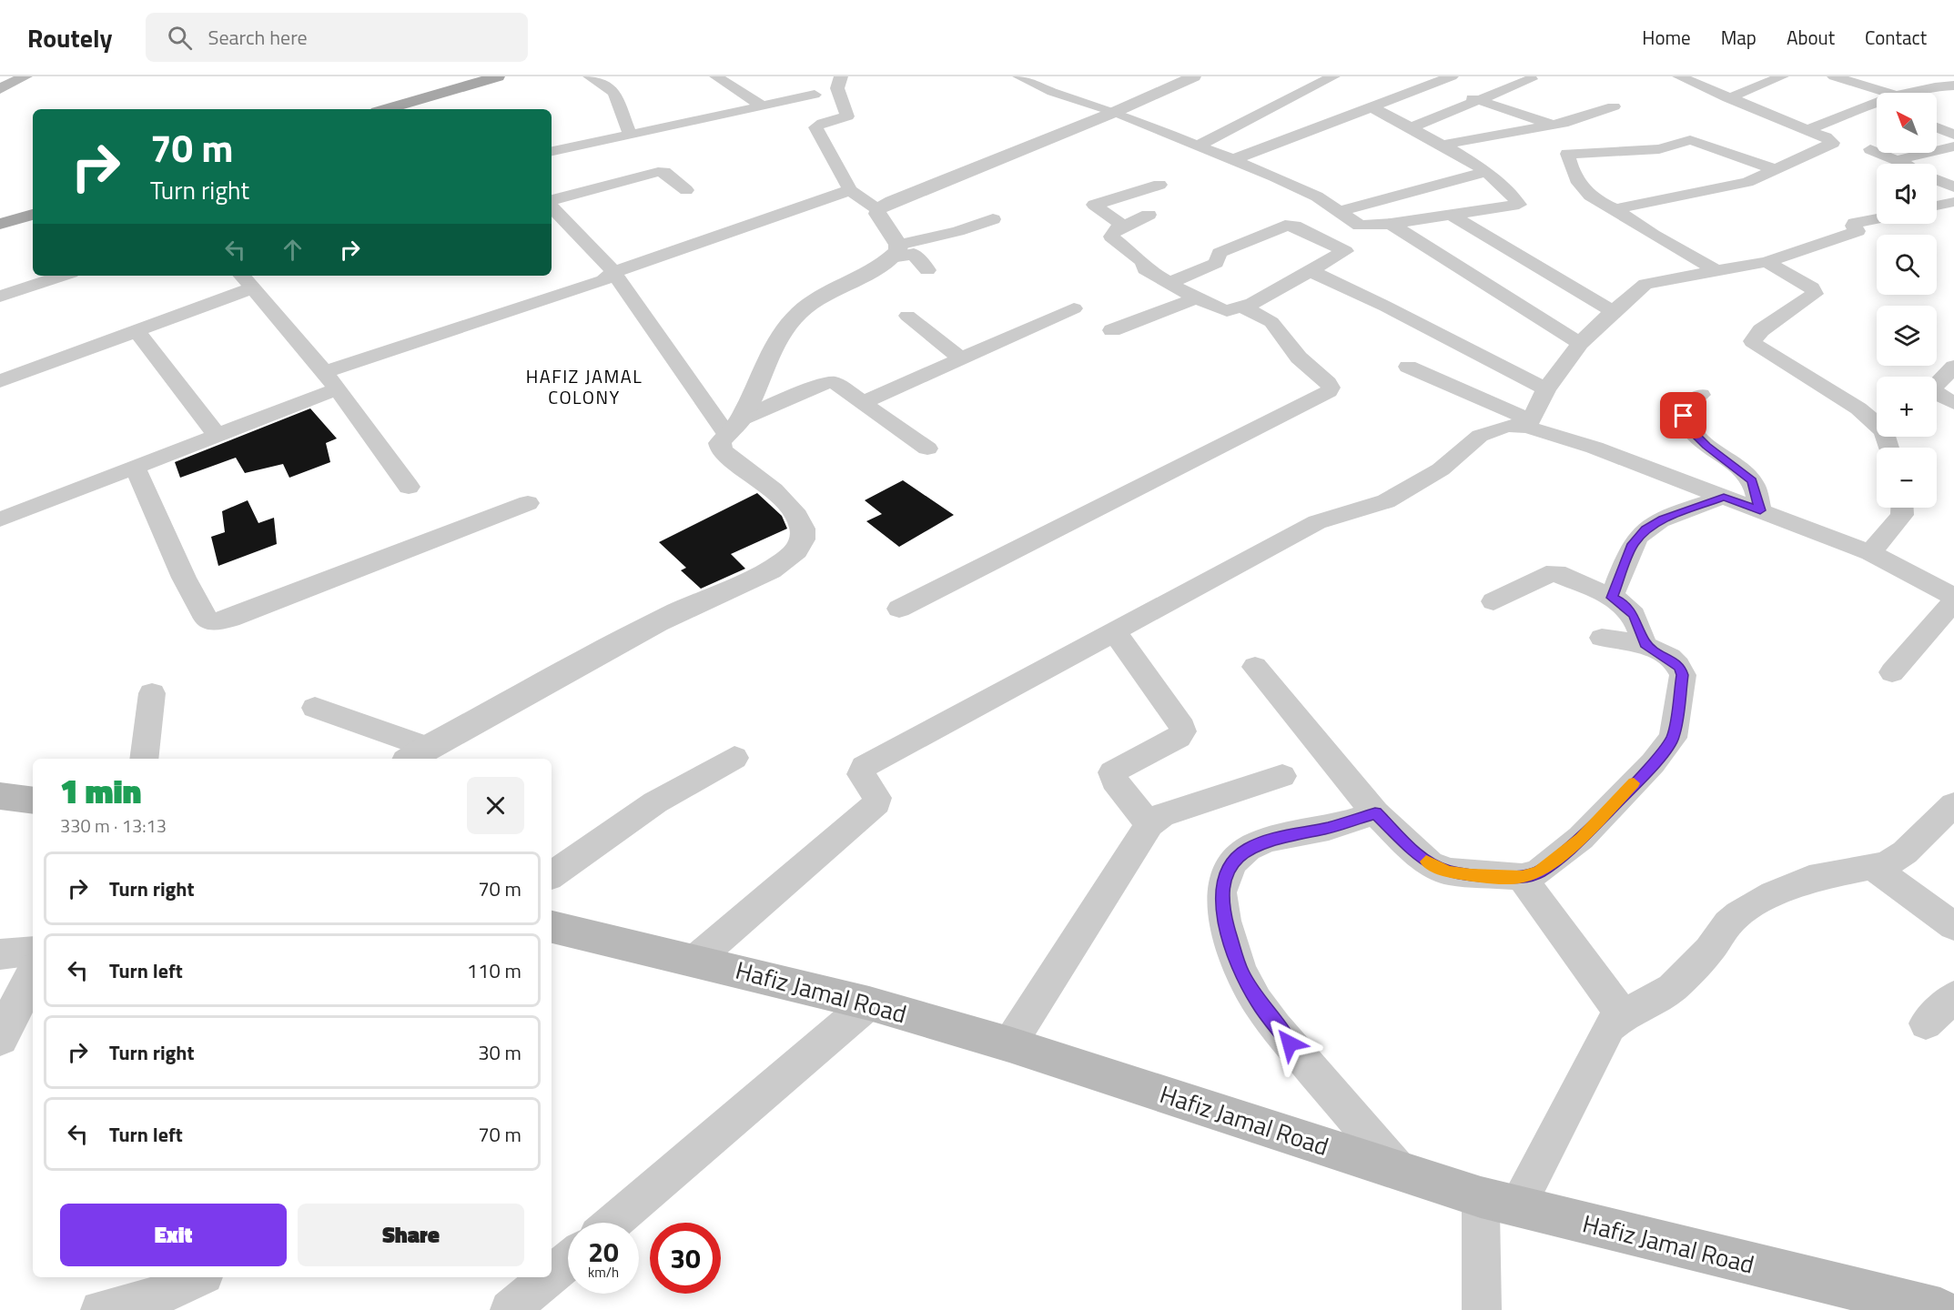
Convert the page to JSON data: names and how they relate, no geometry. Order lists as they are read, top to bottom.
{
  "streets": {
    "main road": ["Hafiz Jamal Road"]
  },
  "districts": ["HAFIZ JAMAL COLONY"],
  "north": "top left",
  "page": {
    "header": "Routely",
    "search": "Search here",
    "nav": [
      "Home",
      "Map",
      "About",
      "Contact"
    ],
    "map_buttons": ["+", "−"],
    "turn": ["70 m", "Turn right"],
    "heading": ["1 min", "330 m · 13:13"],
    "list": [
      {
        "name": "Turn right",
        "value": "70 m"
      },
      {
        "name": "Turn left",
        "value": "110 m"
      },
      {
        "name": "Turn right",
        "value": "30 m"
      },
      {
        "name": "Turn left",
        "value": "70 m"
      }
    ],
    "buttons": ["Exit", "Share"],
    "speed": "20 km/h",
    "limit": "30"
  }
}
